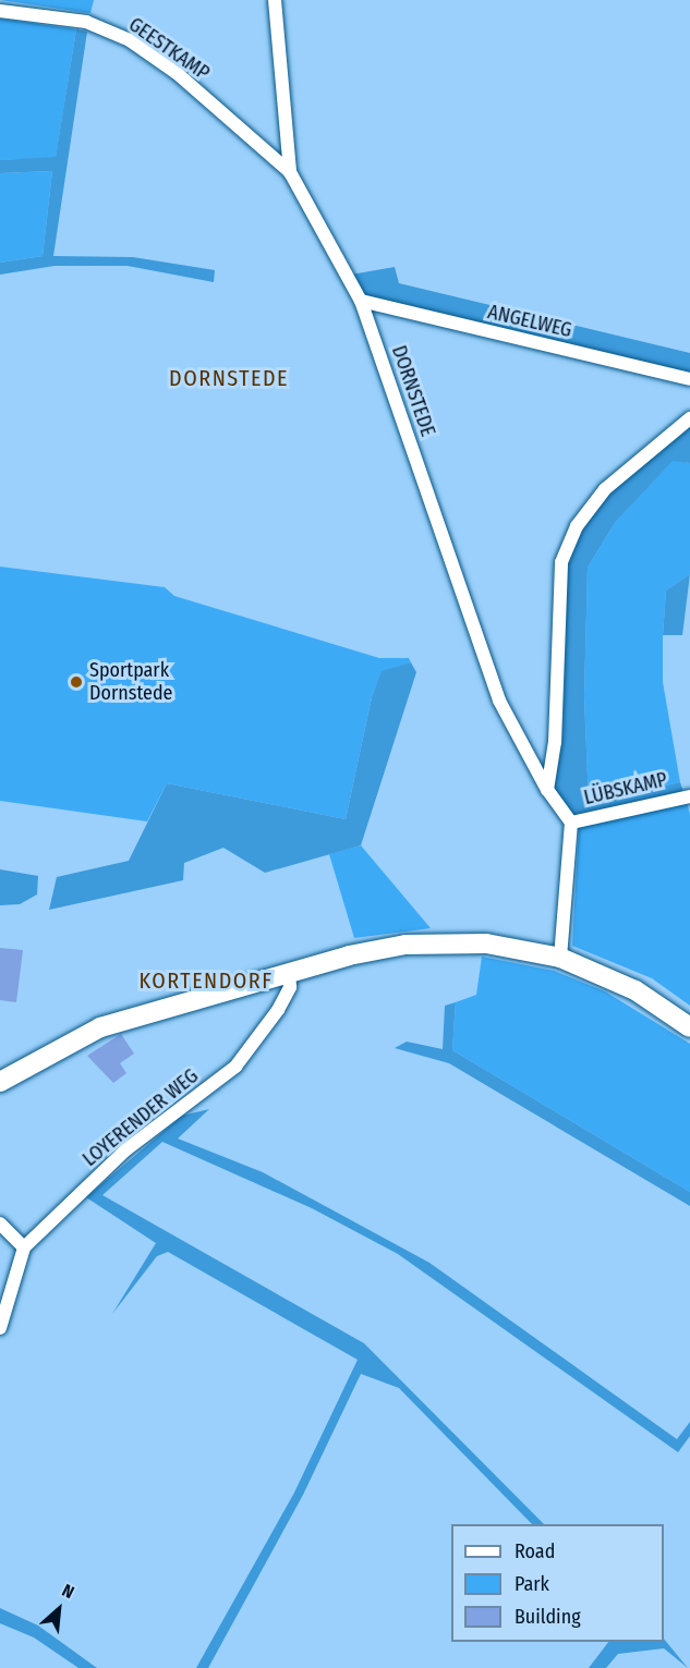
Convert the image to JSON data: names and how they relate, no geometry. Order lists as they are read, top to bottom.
{
  "streets": {
    "street": [
      "GEESTKAMP",
      "ANGELWEG",
      "DORNSTEDE",
      "LÜBSKAMP",
      "LOYERENDER WEG"
    ]
  },
  "crossings": [
    ["GEESTKAMP", "DORNSTEDE"],
    ["ANGELWEG", "DORNSTEDE"],
    ["DORNSTEDE", "LÜBSKAMP"]
  ],
  "districts": ["DORNSTEDE", "KORTENDORF"],
  "places": ["Sportpark Dornstede"],
  "legend": ["Road", "Park", "Building"],
  "north": "top right"
}
